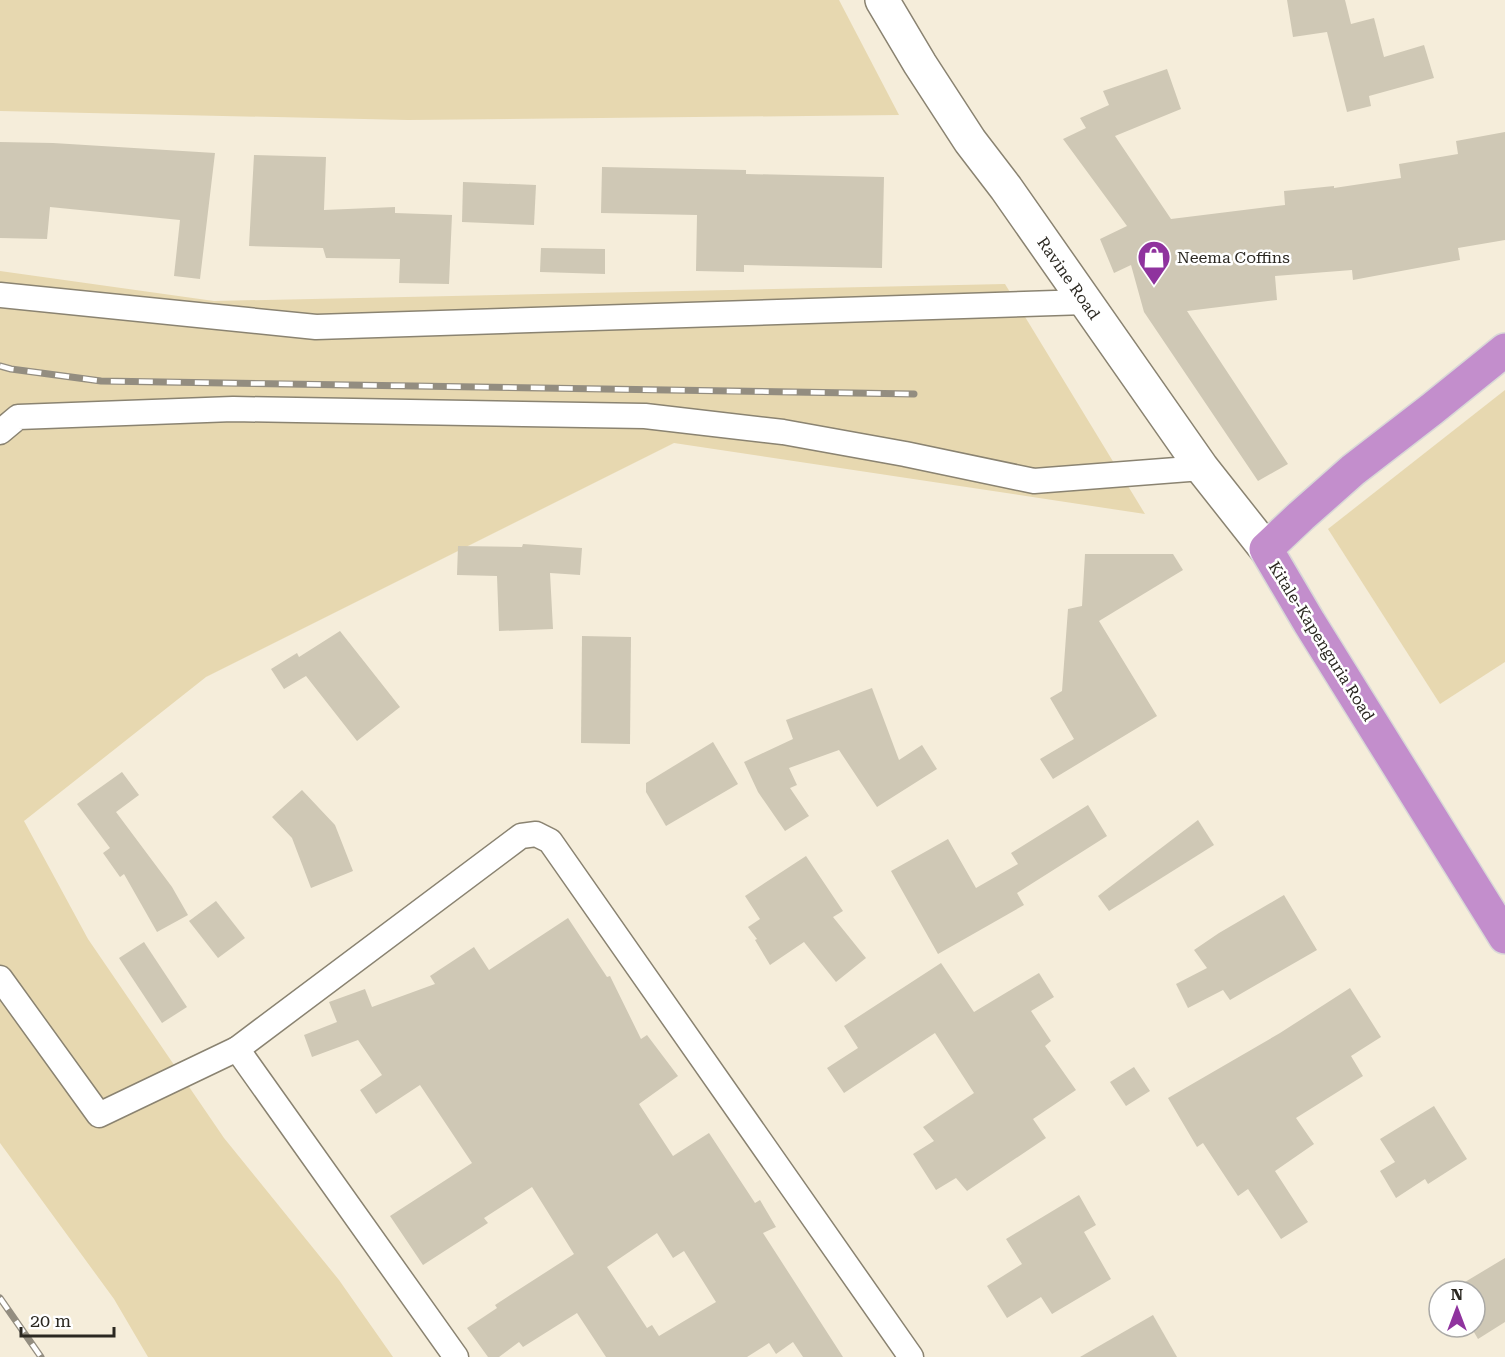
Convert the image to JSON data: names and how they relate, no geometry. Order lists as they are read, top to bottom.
{
  "streets": {
    "highway": ["Kitale-Kapenguria Road"],
    "street": ["Ravine Road"]
  },
  "crossings": [
    ["Ravine Road", "Kitale-Kapenguria Road"]
  ],
  "places": {
    "shop": ["Neema Coffins"]
  },
  "scale_bar": "20 m",
  "north": "top"
}
